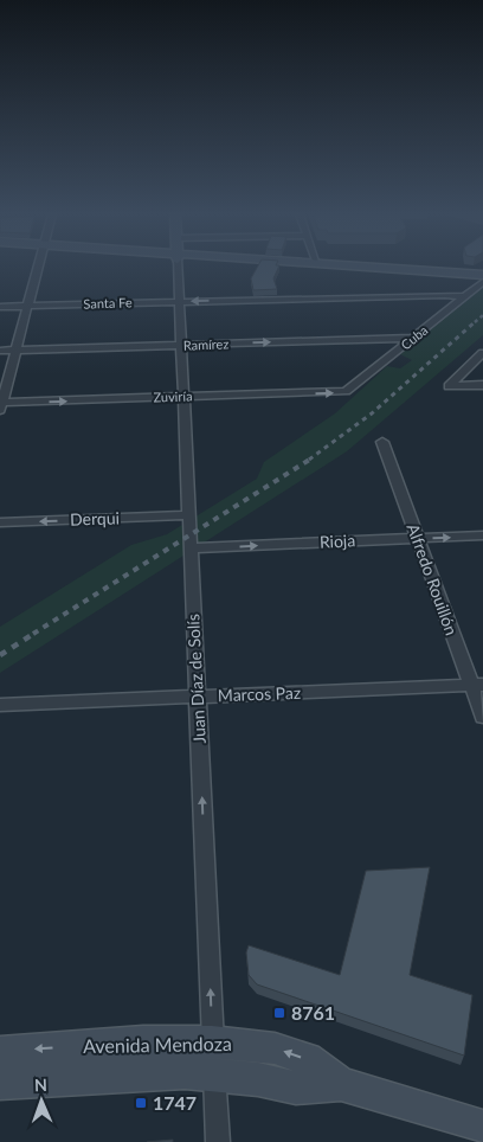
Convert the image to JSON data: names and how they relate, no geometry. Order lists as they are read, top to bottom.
{
  "streets": {
    "main road": ["Avenida Mendoza"],
    "street": [
      "Santa Fe",
      "Cuba",
      "Ramírez",
      "Zuviría",
      "Derqui",
      "Rioja",
      "Alfredo Rouillón",
      "Juan Díaz de Solís",
      "Marcos Paz"
    ]
  },
  "crossings": [
    ["Santa Fe", "Cuba"],
    ["Santa Fe", "Juan Díaz de Solís"],
    ["Cuba", "Ramírez"],
    ["Cuba", "Zuviría"],
    ["Ramírez", "Juan Díaz de Solís"],
    ["Zuviría", "Juan Díaz de Solís"],
    ["Derqui", "Juan Díaz de Solís"],
    ["Rioja", "Alfredo Rouillón"],
    ["Rioja", "Juan Díaz de Solís"],
    ["Alfredo Rouillón", "Marcos Paz"],
    ["Juan Díaz de Solís", "Marcos Paz"],
    ["Juan Díaz de Solís", "Avenida Mendoza"]
  ],
  "one_way": [
    "Santa Fe",
    "Ramírez",
    "Zuviría",
    "Derqui",
    "Rioja",
    "Juan Díaz de Solís"
  ],
  "places": {
    "transit": ["8761", "1747"]
  },
  "north": "top"
}
